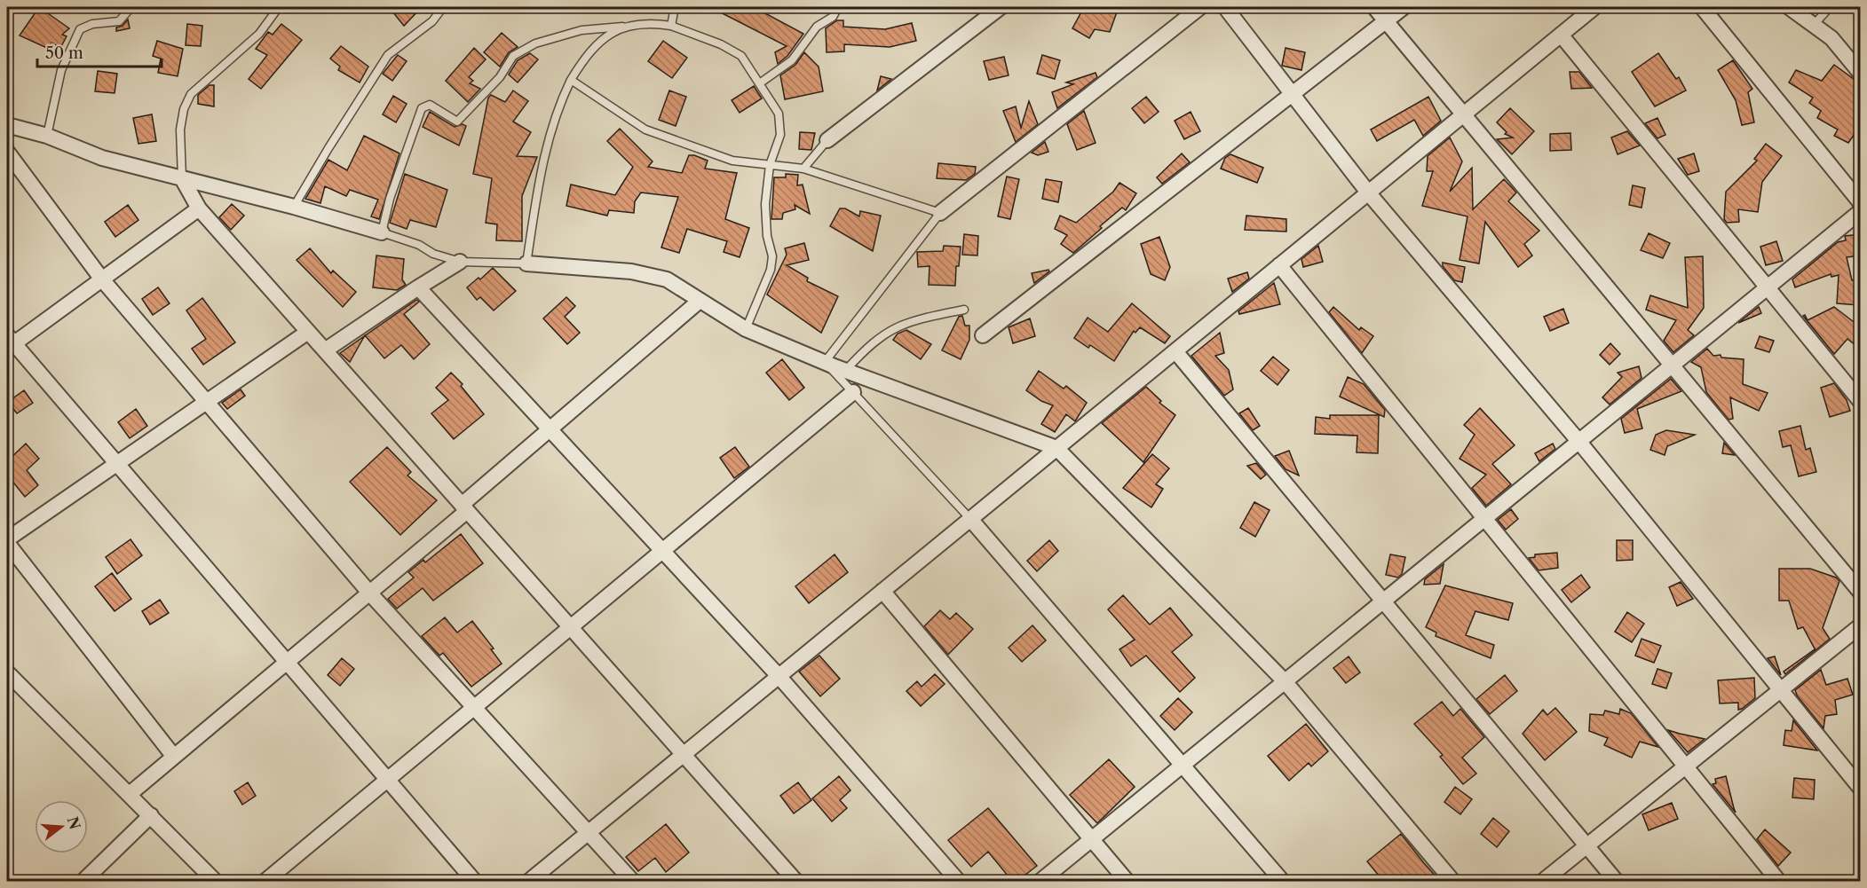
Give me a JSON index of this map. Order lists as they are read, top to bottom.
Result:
{
  "scale_bar": "50 m",
  "north": "right"
}
